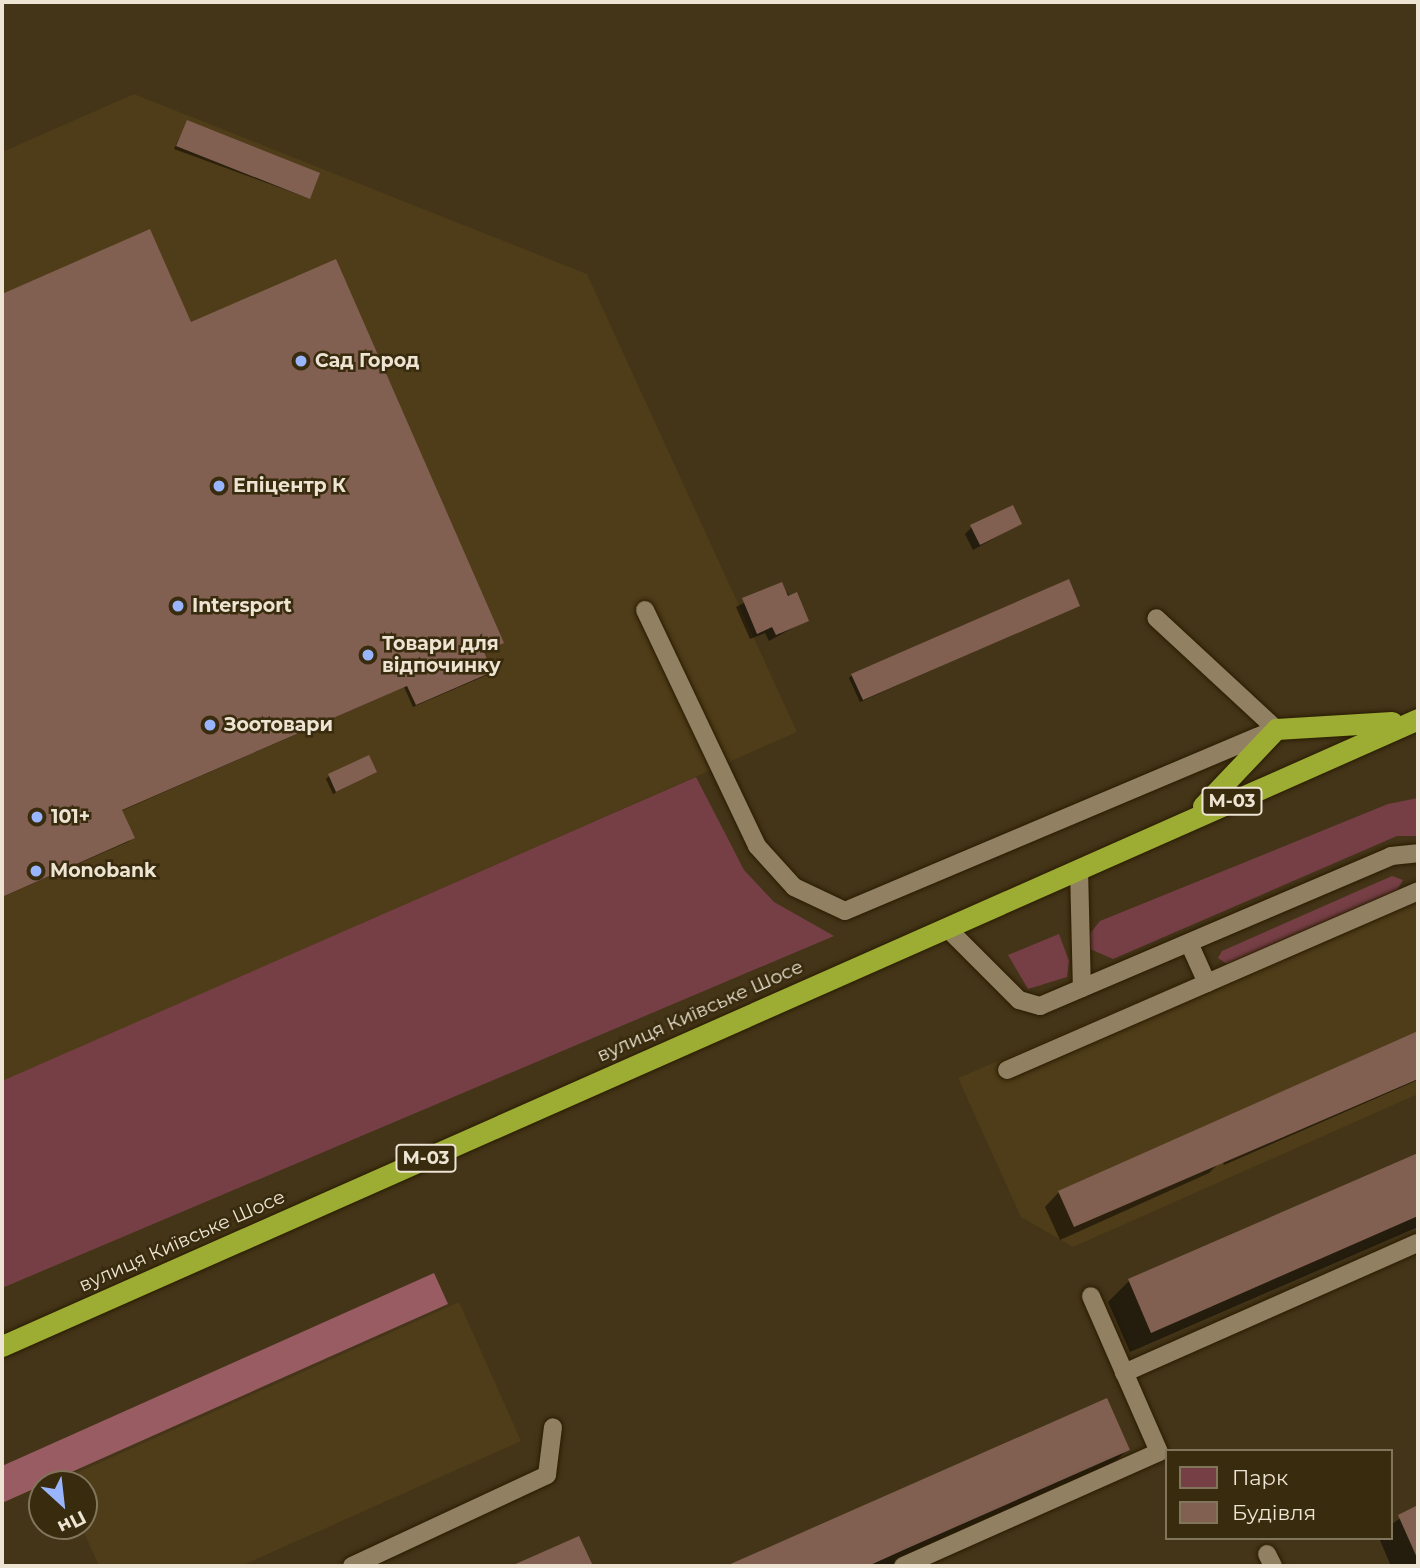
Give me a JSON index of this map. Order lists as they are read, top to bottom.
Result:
{
  "streets": {
    "highway": ["М-03", "вулиця Київське Шосе"]
  },
  "places": [
    "Сад Город",
    "Епіцентр К",
    "Intersport",
    "Товари для відпочинку",
    "Зоотовари",
    "101+",
    "Monobank"
  ],
  "legend": ["Парк", "Будівля"],
  "north": "bottom right"
}
